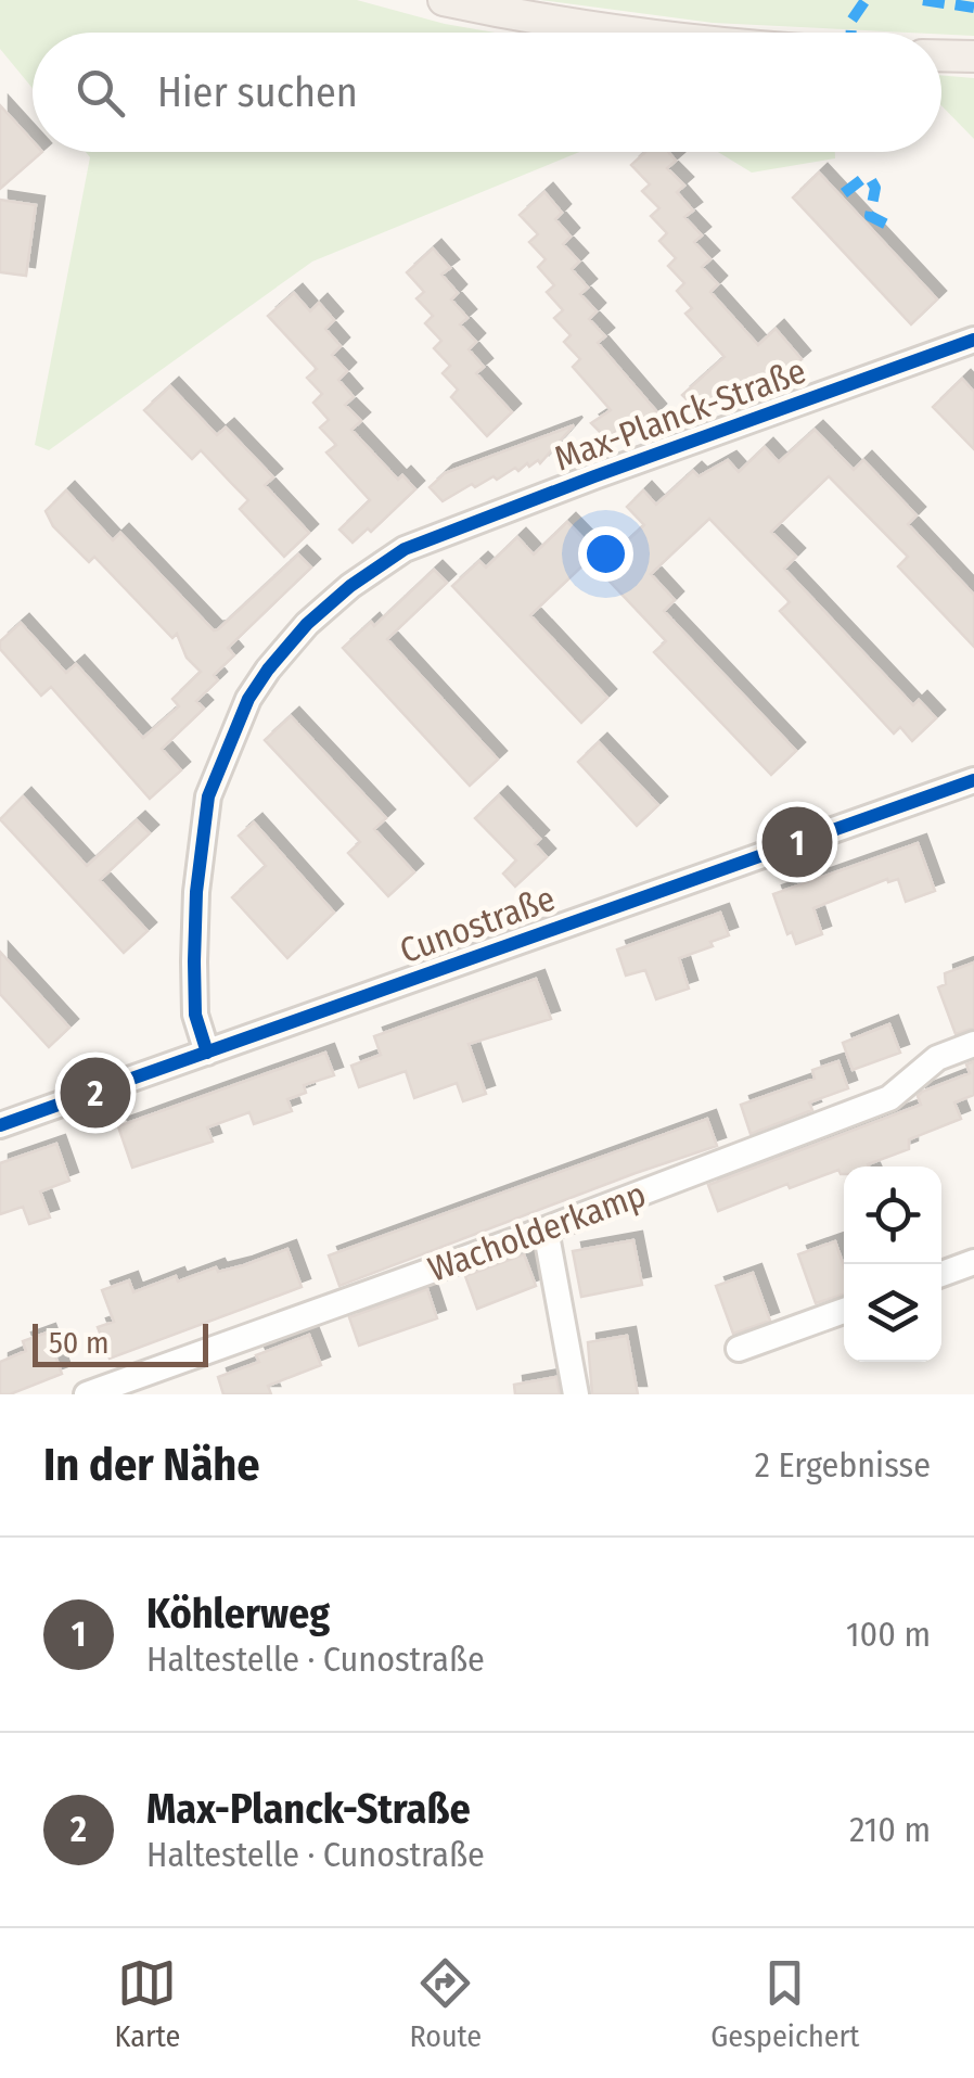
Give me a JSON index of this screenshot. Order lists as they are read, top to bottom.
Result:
{
  "streets": {
    "street": ["Max-Planck-Straße", "Cunostraße", "Wacholderkamp"]
  },
  "crossings": [
    ["Max-Planck-Straße", "Cunostraße"]
  ],
  "scale_bar": "50 m",
  "page": {
    "search": "Hier suchen",
    "pins": ["1", "2"],
    "scale": "50 m",
    "heading": ["In der Nähe", "2 Ergebnisse"],
    "list": [
      {
        "mark": "1",
        "name": "Köhlerweg",
        "note": "Haltestelle · Cunostraße",
        "value": "100 m"
      },
      {
        "mark": "2",
        "name": "Max-Planck-Straße",
        "note": "Haltestelle · Cunostraße",
        "value": "210 m"
      }
    ],
    "nav": ["Karte", "Route", "Gespeichert"]
  }
}
